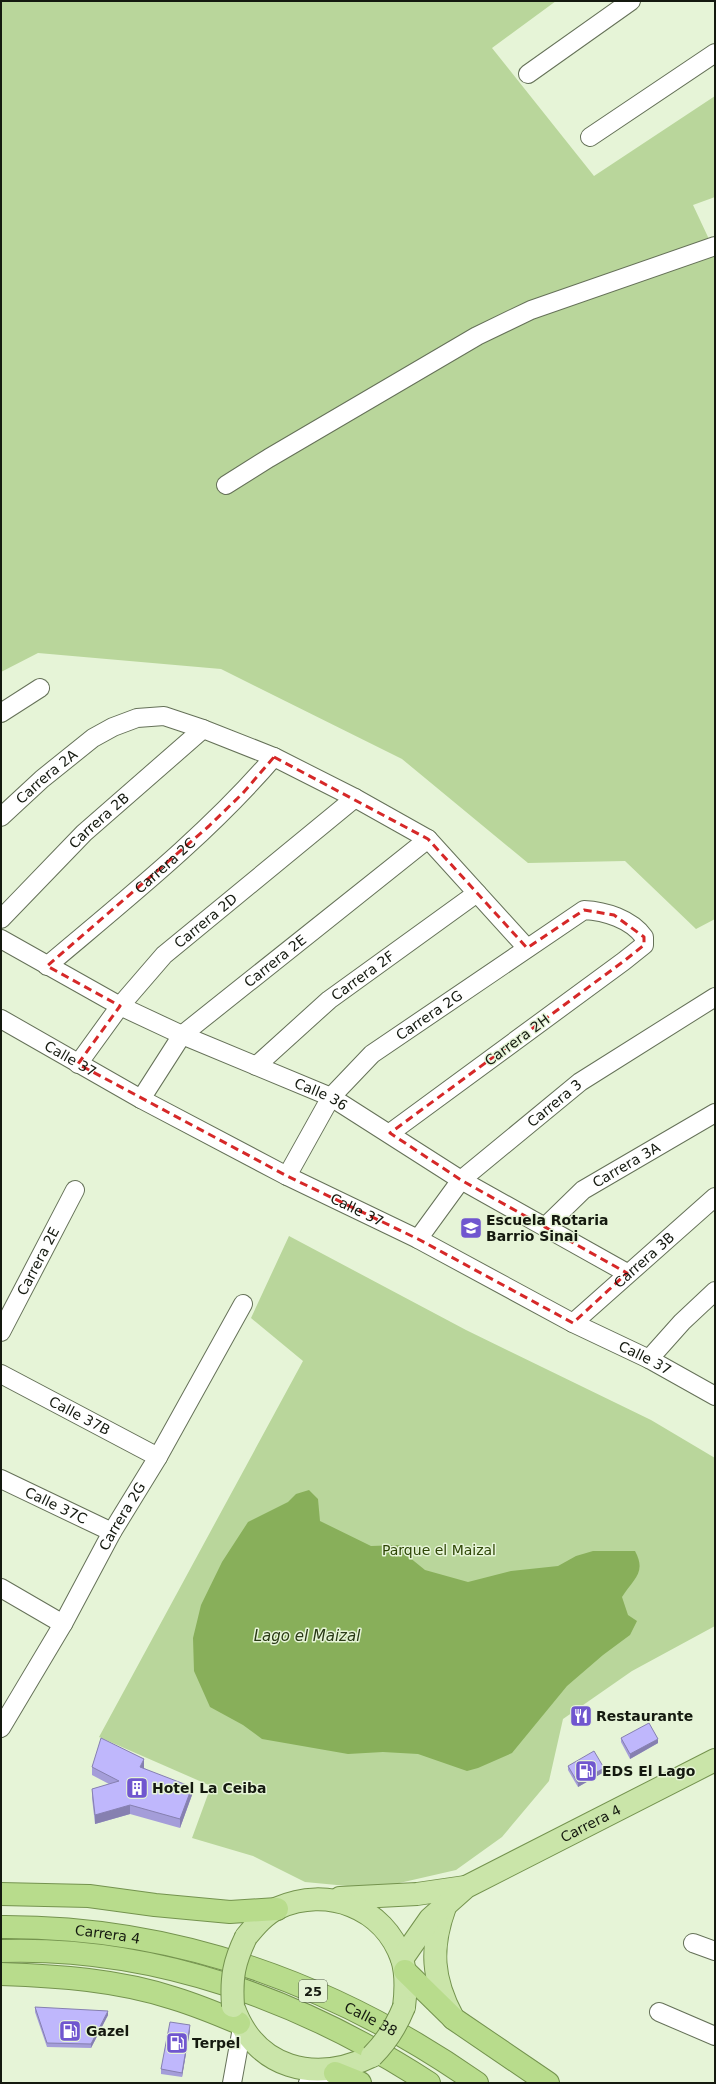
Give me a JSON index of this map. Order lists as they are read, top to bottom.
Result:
{
  "streets": {
    "highway": ["Carrera 4", "25", "Calle 38"],
    "street": [
      "Carrera 2A",
      "Carrera 2B",
      "Carrera 2C",
      "Carrera 2D",
      "Carrera 2E",
      "Carrera 2F",
      "Carrera 2G",
      "Carrera 2H",
      "Calle 37",
      "Calle 36",
      "Carrera 3",
      "Carrera 3A",
      "Carrera 3B",
      "Calle 37B",
      "Calle 37C"
    ]
  },
  "crossings": [
    ["Carrera 2A", "Carrera 2B"],
    ["Carrera 2A", "Carrera 2C"],
    ["Carrera 2A", "Carrera 2D"],
    ["Carrera 2A", "Carrera 2E"],
    ["Carrera 2A", "Carrera 2F"],
    ["Carrera 2A", "Carrera 2G"],
    ["Carrera 2C", "Calle 36"],
    ["Carrera 2D", "Calle 37"],
    ["Carrera 2D", "Calle 36"],
    ["Carrera 2E", "Calle 37"],
    ["Carrera 2E", "Calle 36"],
    ["Carrera 2F", "Calle 36"],
    ["Carrera 2G", "Carrera 2H"],
    ["Carrera 2G", "Calle 37"],
    ["Carrera 2G", "Calle 36"],
    ["Carrera 2G", "Calle 37B"],
    ["Carrera 2G", "Calle 37C"],
    ["Carrera 2H", "Calle 36"],
    ["Calle 37", "Carrera 3"],
    ["Calle 37", "Carrera 3B"],
    ["Calle 36", "Carrera 3"],
    ["Calle 36", "Carrera 3A"],
    ["Calle 36", "Carrera 3B"],
    ["Carrera 4", "Calle 38"]
  ],
  "water": ["Lago el Maizal"],
  "parks": ["Parque el Maizal"],
  "places": {
    "school or university": ["Escuela Rotaria Barrio Sinai"],
    "restaurant": ["Restaurante"],
    "fuel station": ["EDS El Lago", "Gazel", "Terpel"],
    "building": ["Hotel La Ceiba"]
  }
}
